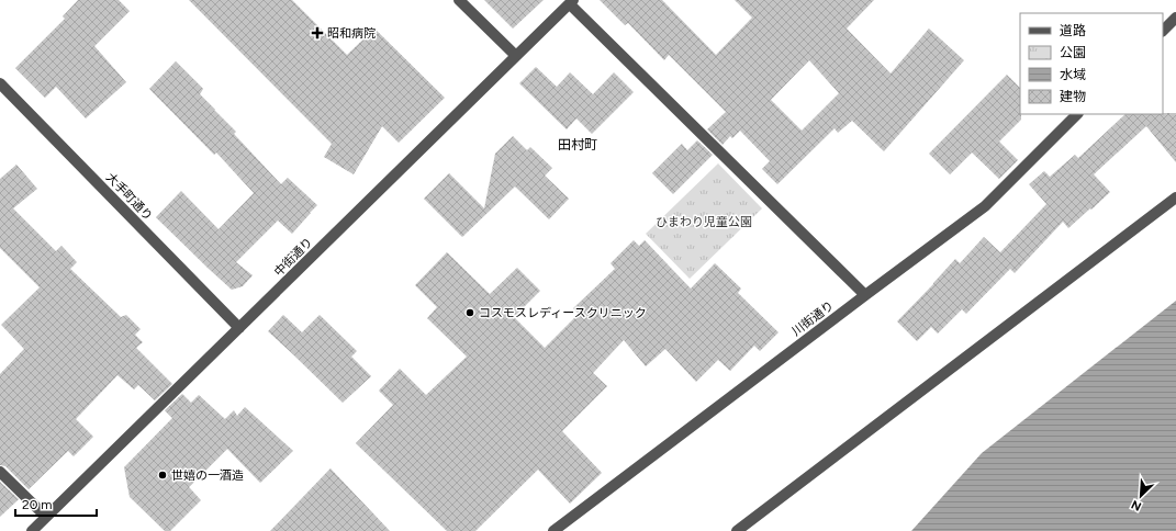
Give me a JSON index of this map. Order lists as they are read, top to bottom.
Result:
{
  "streets": {
    "street": ["大手町通り", "中街通り", "川街通り"]
  },
  "crossings": [
    ["大手町通り", "中街通り"]
  ],
  "districts": ["田村町"],
  "parks": ["ひまわり児童公園"],
  "places": {
    "health": ["昭和病院"],
    "other": ["コスモスレディースクリニック", "世嬉の一酒造"]
  },
  "legend": [
    "道路",
    "公園",
    "水域",
    "建物"
  ],
  "scale_bar": "20 m",
  "north": "bottom left"
}
